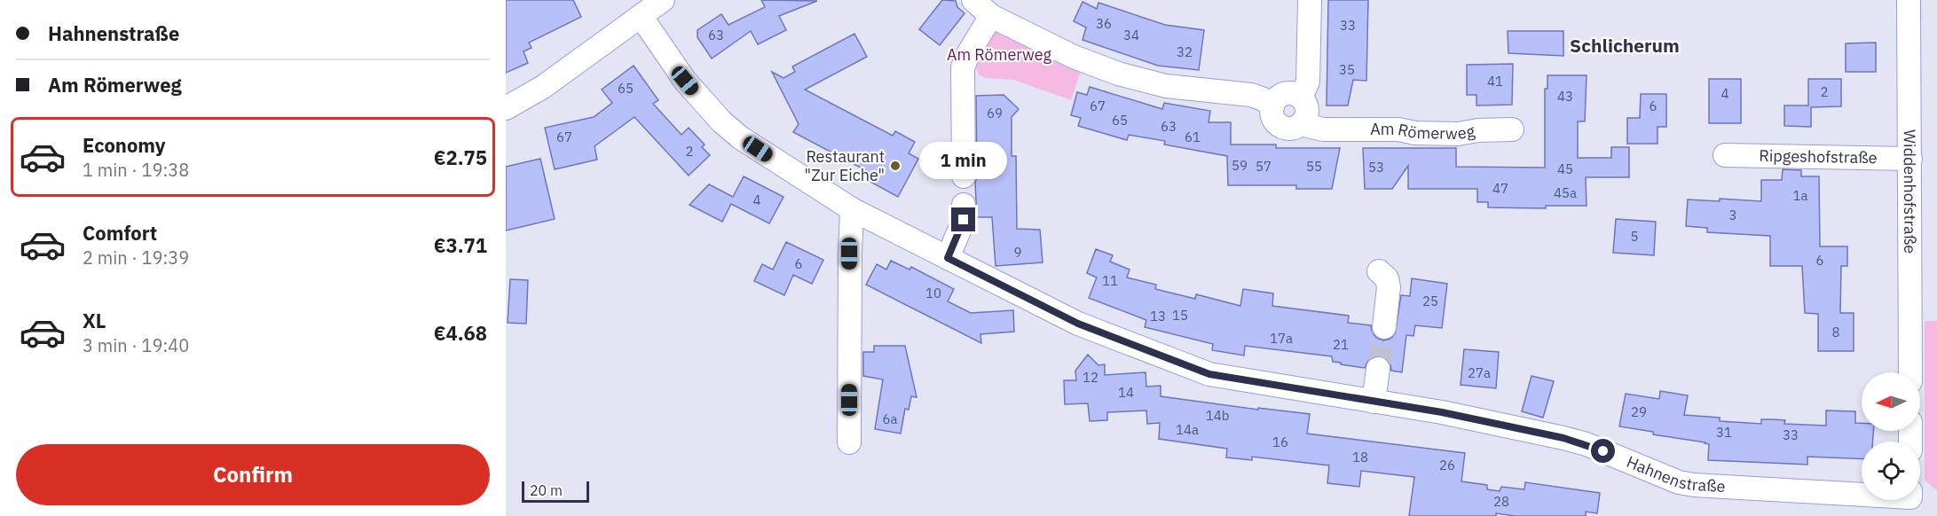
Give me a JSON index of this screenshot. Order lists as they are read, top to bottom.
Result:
{
  "streets": {
    "street": [
      "Am Römerweg",
      "Ripgeshofstraße",
      "Widdenhofstraße",
      "Hahnenstraße"
    ]
  },
  "crossings": [
    ["Ripgeshofstraße", "Widdenhofstraße"]
  ],
  "districts": ["Schlicherum"],
  "parks": ["Am Römerweg"],
  "places": ["Restaurant \"Zur Eiche\""],
  "house_numbers": [
    "36",
    "33",
    "63",
    "34",
    "32",
    "35",
    "41",
    "65",
    "2",
    "4",
    "43",
    "67",
    "6",
    "69",
    "65",
    "63",
    "67",
    "61",
    "2",
    "59",
    "57",
    "55",
    "53",
    "45",
    "47",
    "45a",
    "1a",
    "4",
    "3",
    "5",
    "9",
    "6",
    "6",
    "11",
    "10",
    "25",
    "15",
    "13",
    "8",
    "17a",
    "21",
    "27a",
    "12",
    "14",
    "29",
    "14b",
    "6a",
    "14a",
    "31",
    "33",
    "16",
    "18",
    "26",
    "28"
  ],
  "scale_bar": "20 m",
  "north": "left",
  "page": {
    "banner": ["Hahnenstraße", "Am Römerweg"],
    "list": [
      {
        "name": "Economy",
        "note": "1 min · 19:38",
        "value": "€2.75"
      },
      {
        "name": "Comfort",
        "note": "2 min · 19:39",
        "value": "€3.71"
      },
      {
        "name": "XL",
        "note": "3 min · 19:40",
        "value": "€4.68"
      }
    ],
    "bubble": "1 min",
    "buttons": "Confirm",
    "scale": "20 m"
  }
}
